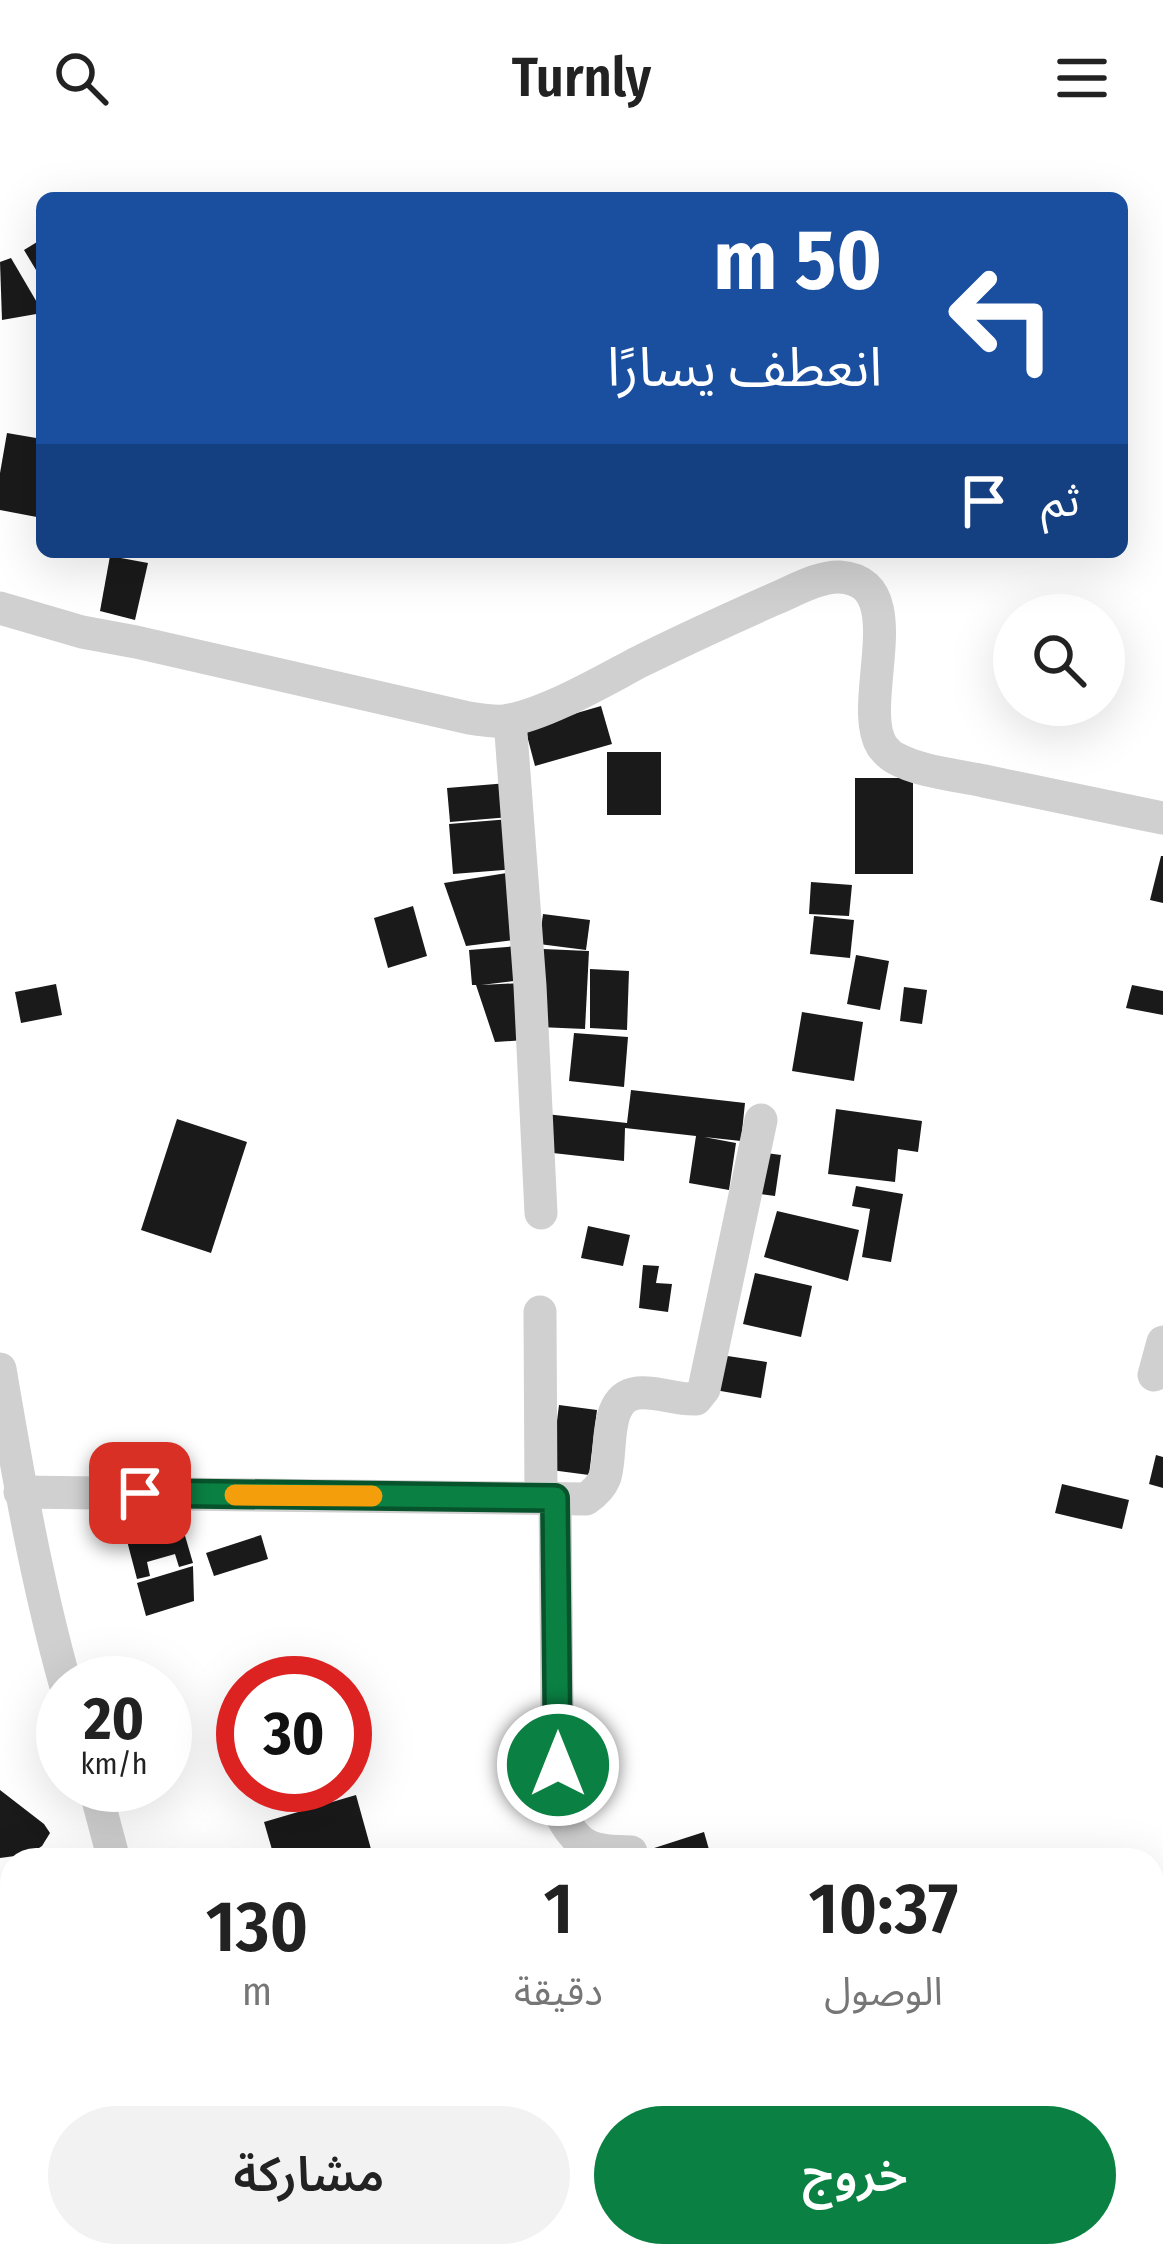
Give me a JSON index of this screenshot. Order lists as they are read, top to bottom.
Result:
{
  "page": {
    "header": "Turnly",
    "turn": ["50 m", "انعطف يسارًا"],
    "then": "ثم",
    "speed": "20 km/h",
    "limit": "30",
    "eta": [
      "10:37",
      "الوصول",
      "1",
      "دقيقة",
      "130",
      "m"
    ],
    "buttons": ["خروج", "مشاركة"]
  }
}
